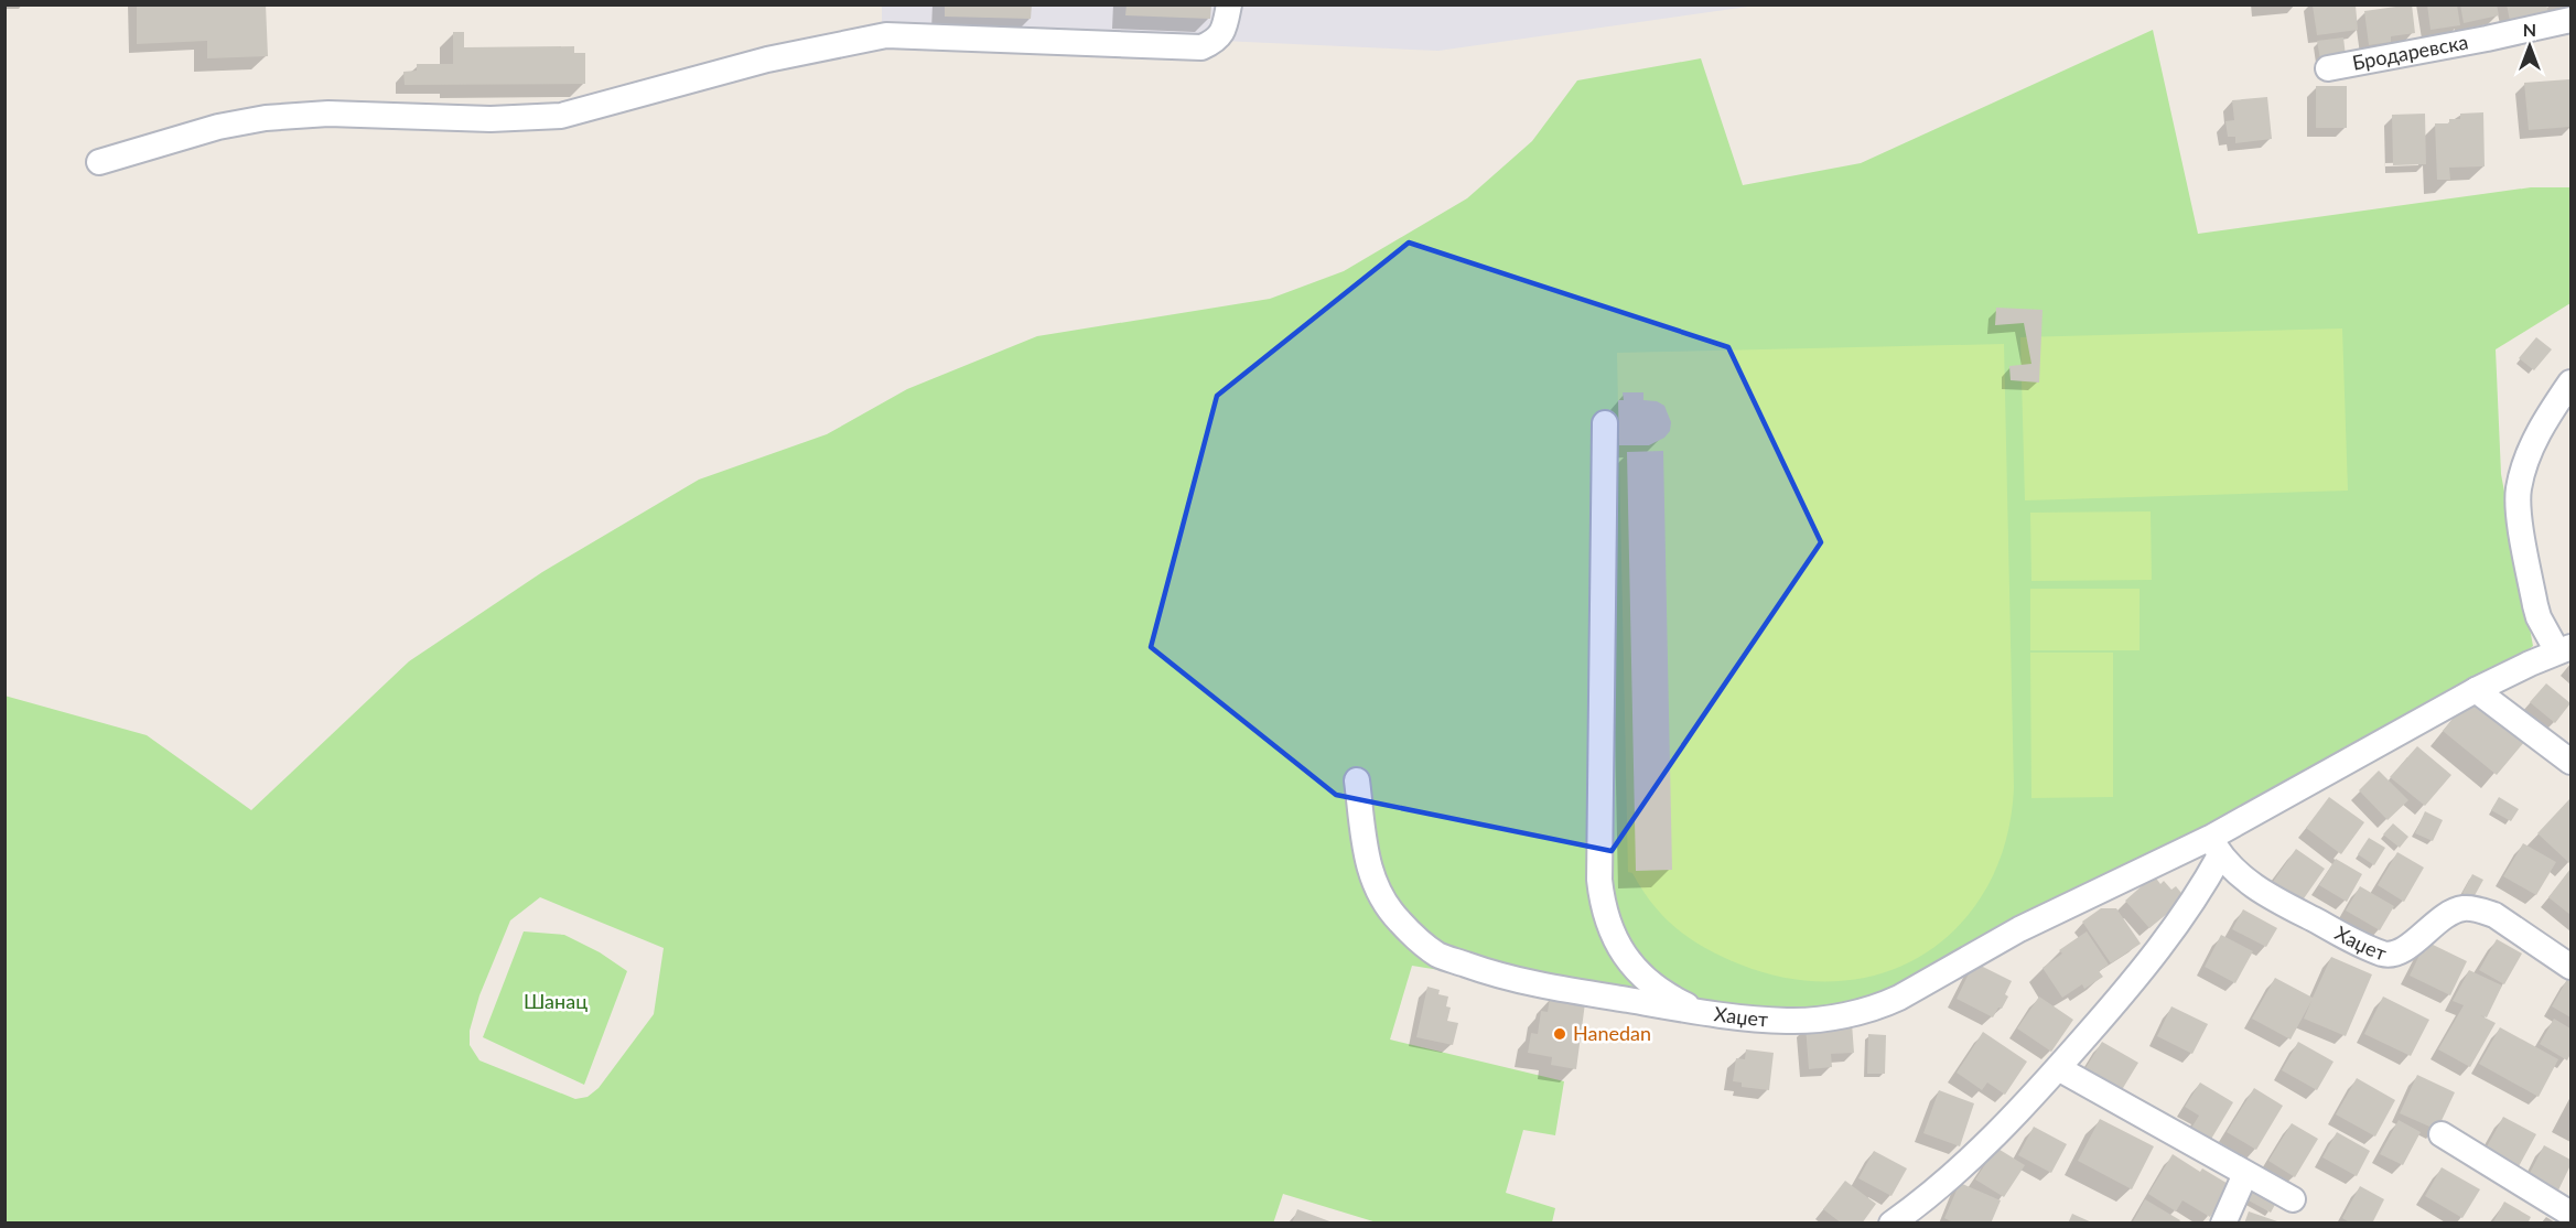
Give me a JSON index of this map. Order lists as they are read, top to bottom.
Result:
{
  "streets": {
    "street": ["Бродаревска", "Хаџет"]
  },
  "parks": ["Шанац"],
  "places": ["Hanedan"],
  "north": "top"
}
